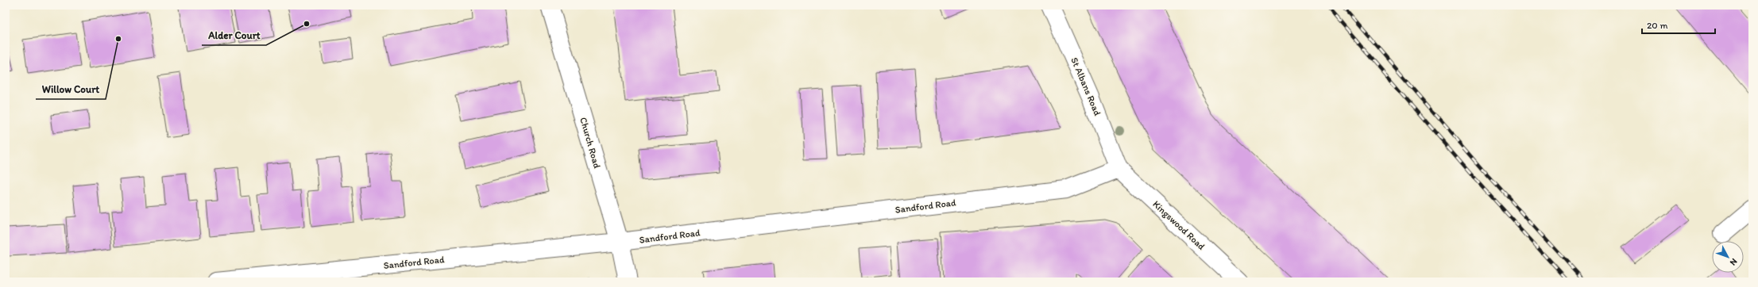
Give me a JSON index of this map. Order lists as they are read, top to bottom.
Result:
{
  "streets": {
    "street": [
      "St Albans Road",
      "Church Road",
      "Sandford Road",
      "Kingswood Road"
    ]
  },
  "crossings": [
    ["St Albans Road", "Sandford Road"],
    ["St Albans Road", "Kingswood Road"],
    ["Church Road", "Sandford Road"],
    ["Sandford Road", "Kingswood Road"]
  ],
  "places": ["Alder Court", "Willow Court"],
  "scale_bar": "20 m",
  "north": "bottom right"
}
